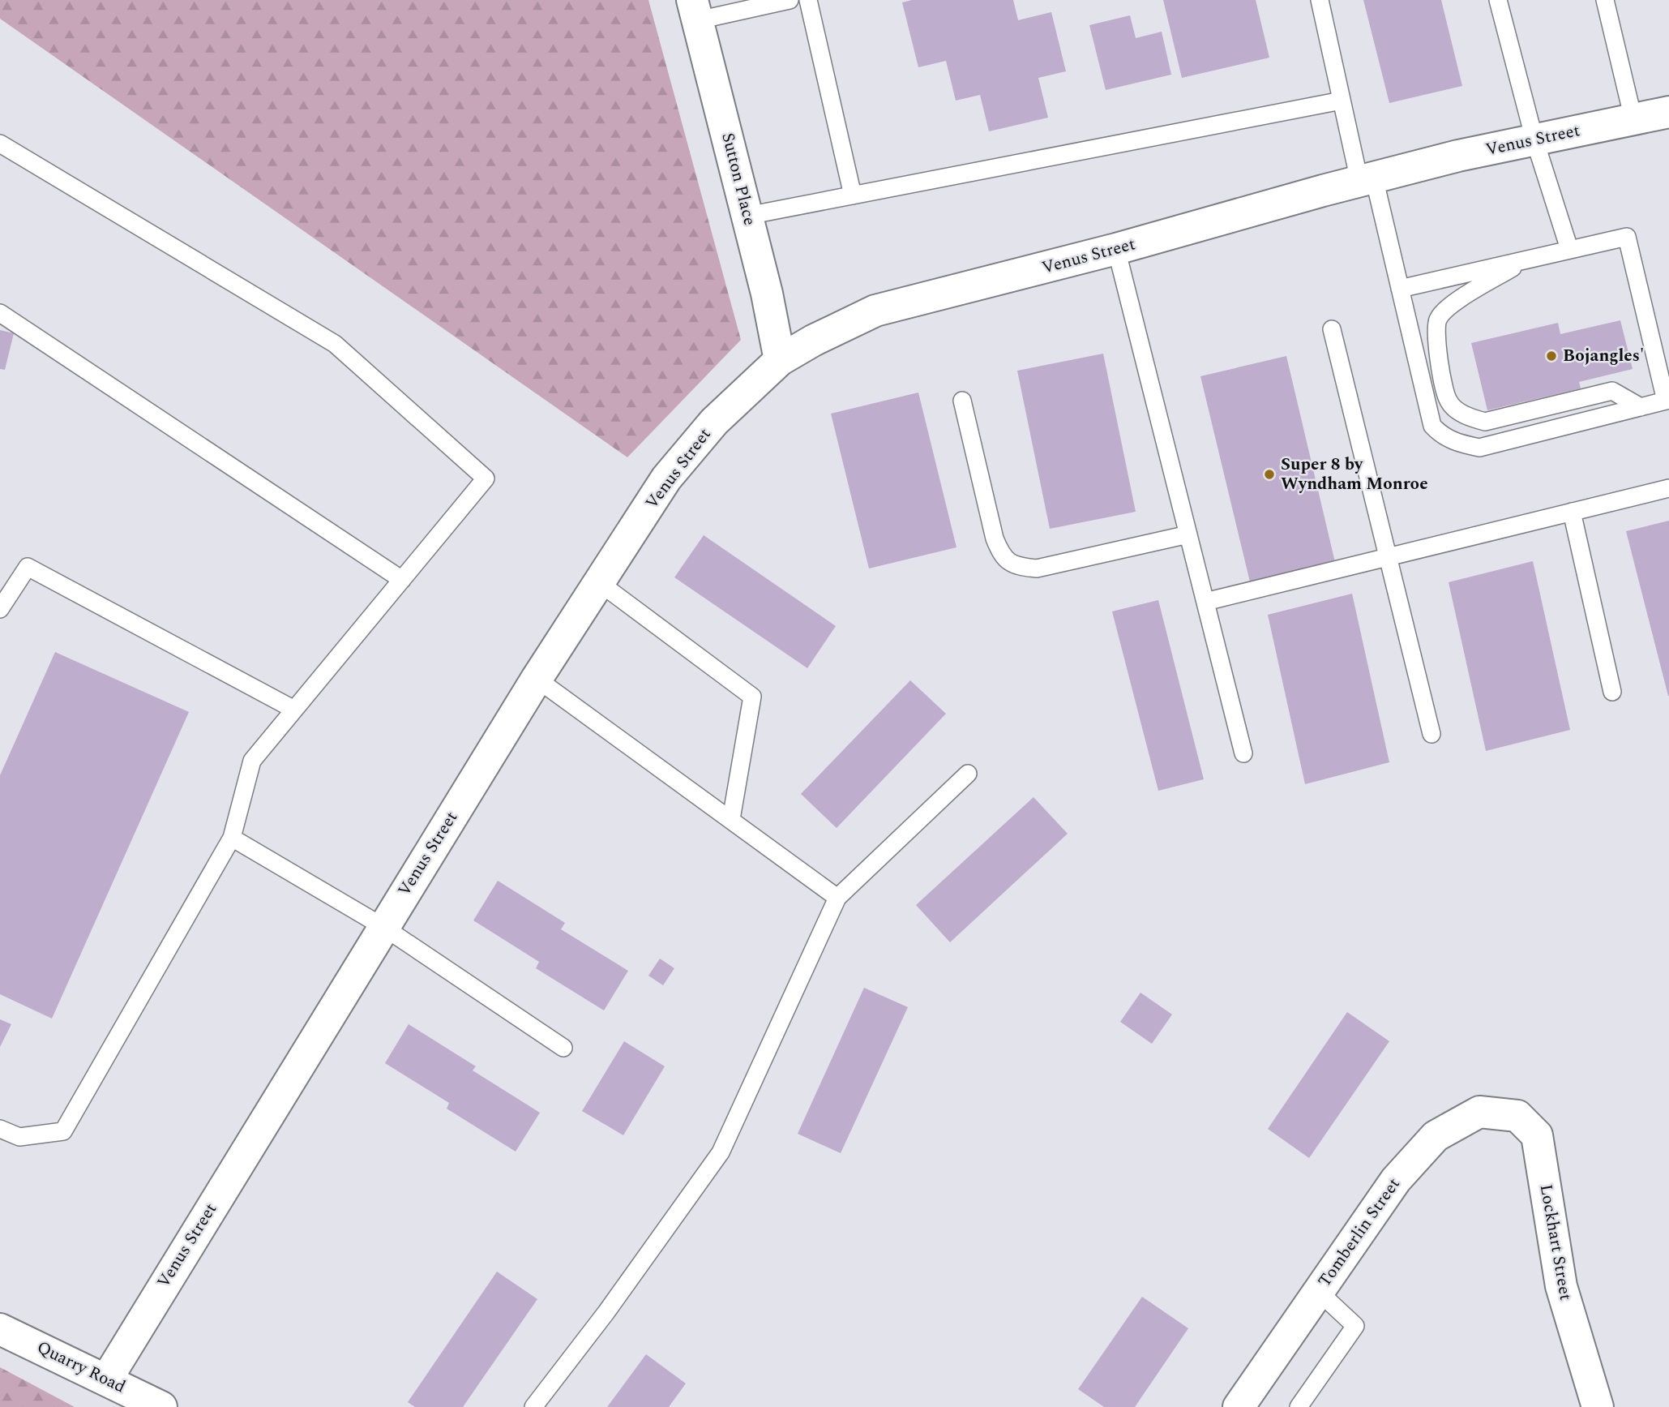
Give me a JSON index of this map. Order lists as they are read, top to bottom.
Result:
{
  "streets": {
    "street": [
      "Venus Street",
      "Sutton Place",
      "Tomberlin Street",
      "Lockhart Street",
      "Quarry Road"
    ]
  },
  "crossings": [
    ["Venus Street", "Sutton Place"],
    ["Venus Street", "Quarry Road"],
    ["Tomberlin Street", "Lockhart Street"]
  ],
  "places": ["Bojangles'", "Super 8 by Wyndham Monroe"]
}
